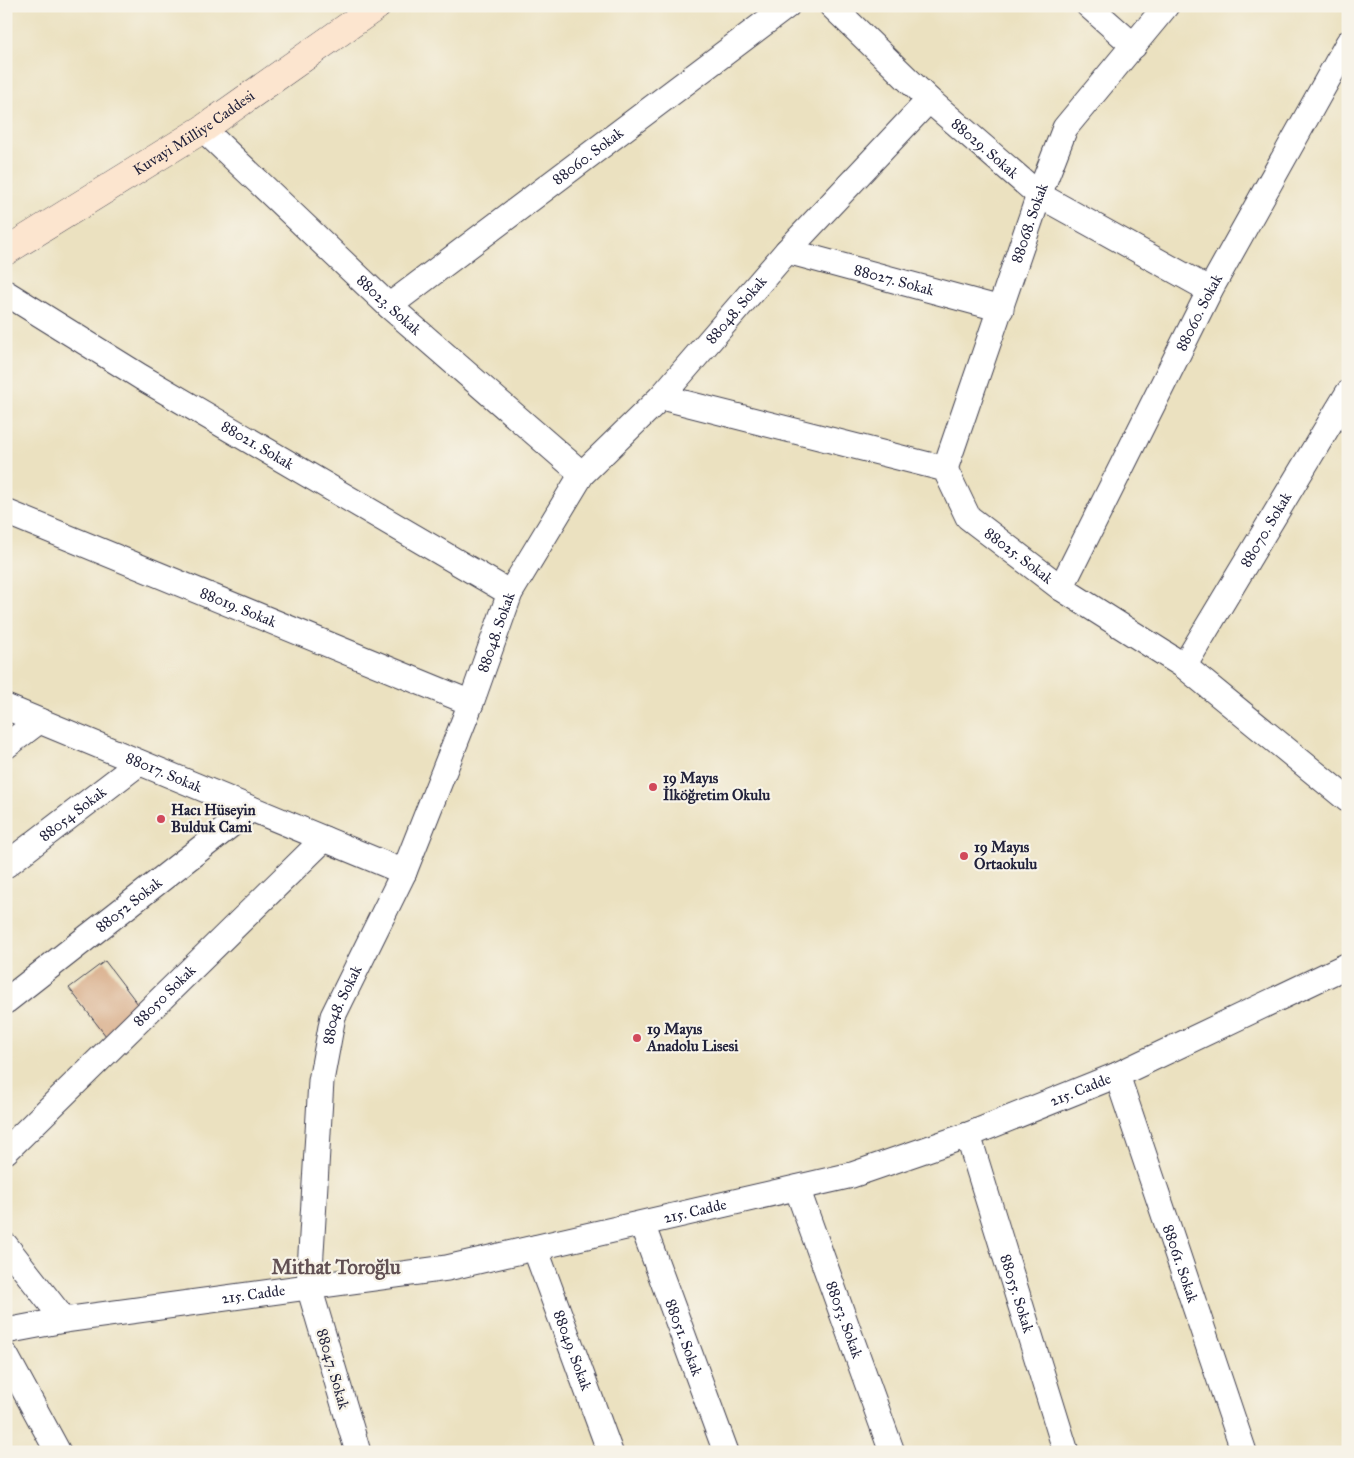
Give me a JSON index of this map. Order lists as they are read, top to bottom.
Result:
{
  "streets": {
    "street": [
      "Kuvayi Milliye Caddesi",
      "88029. Sokak",
      "88060. Sokak",
      "88068. Sokak",
      "88027. Sokak",
      "88023. Sokak",
      "88048. Sokak",
      "88021. Sokak",
      "88070. Sokak",
      "88025. Sokak",
      "88019. Sokak",
      "88017. Sokak",
      "88054 Sokak",
      "88052 Sokak",
      "88050 Sokak",
      "215. Cadde",
      "88061. Sokak",
      "88055. Sokak",
      "88053. Sokak",
      "88051. Sokak",
      "88049. Sokak",
      "88047. Sokak"
    ]
  },
  "crossings": [
    ["Kuvayi Milliye Caddesi", "88023. Sokak"],
    ["88029. Sokak", "88060. Sokak"],
    ["88029. Sokak", "88068. Sokak"],
    ["88029. Sokak", "88048. Sokak"],
    ["88060. Sokak", "88023. Sokak"],
    ["88060. Sokak", "88025. Sokak"],
    ["88068. Sokak", "88027. Sokak"],
    ["88068. Sokak", "88025. Sokak"],
    ["88027. Sokak", "88048. Sokak"],
    ["88023. Sokak", "88048. Sokak"],
    ["88048. Sokak", "88021. Sokak"],
    ["88048. Sokak", "88019. Sokak"],
    ["88048. Sokak", "88017. Sokak"],
    ["88048. Sokak", "215. Cadde"],
    ["88048. Sokak", "88047. Sokak"],
    ["88070. Sokak", "88025. Sokak"],
    ["88017. Sokak", "88054 Sokak"],
    ["88017. Sokak", "88052 Sokak"],
    ["88017. Sokak", "88050 Sokak"],
    ["215. Cadde", "88061. Sokak"],
    ["215. Cadde", "88055. Sokak"],
    ["215. Cadde", "88053. Sokak"],
    ["215. Cadde", "88051. Sokak"],
    ["215. Cadde", "88049. Sokak"],
    ["215. Cadde", "88047. Sokak"]
  ],
  "districts": ["Mithat Toroğlu"],
  "places": [
    "19 Mayıs İlköğretim Okulu",
    "Hacı Hüseyin Bulduk Cami",
    "19 Mayıs Ortaokulu",
    "19 Mayıs Anadolu Lisesi"
  ]
}
